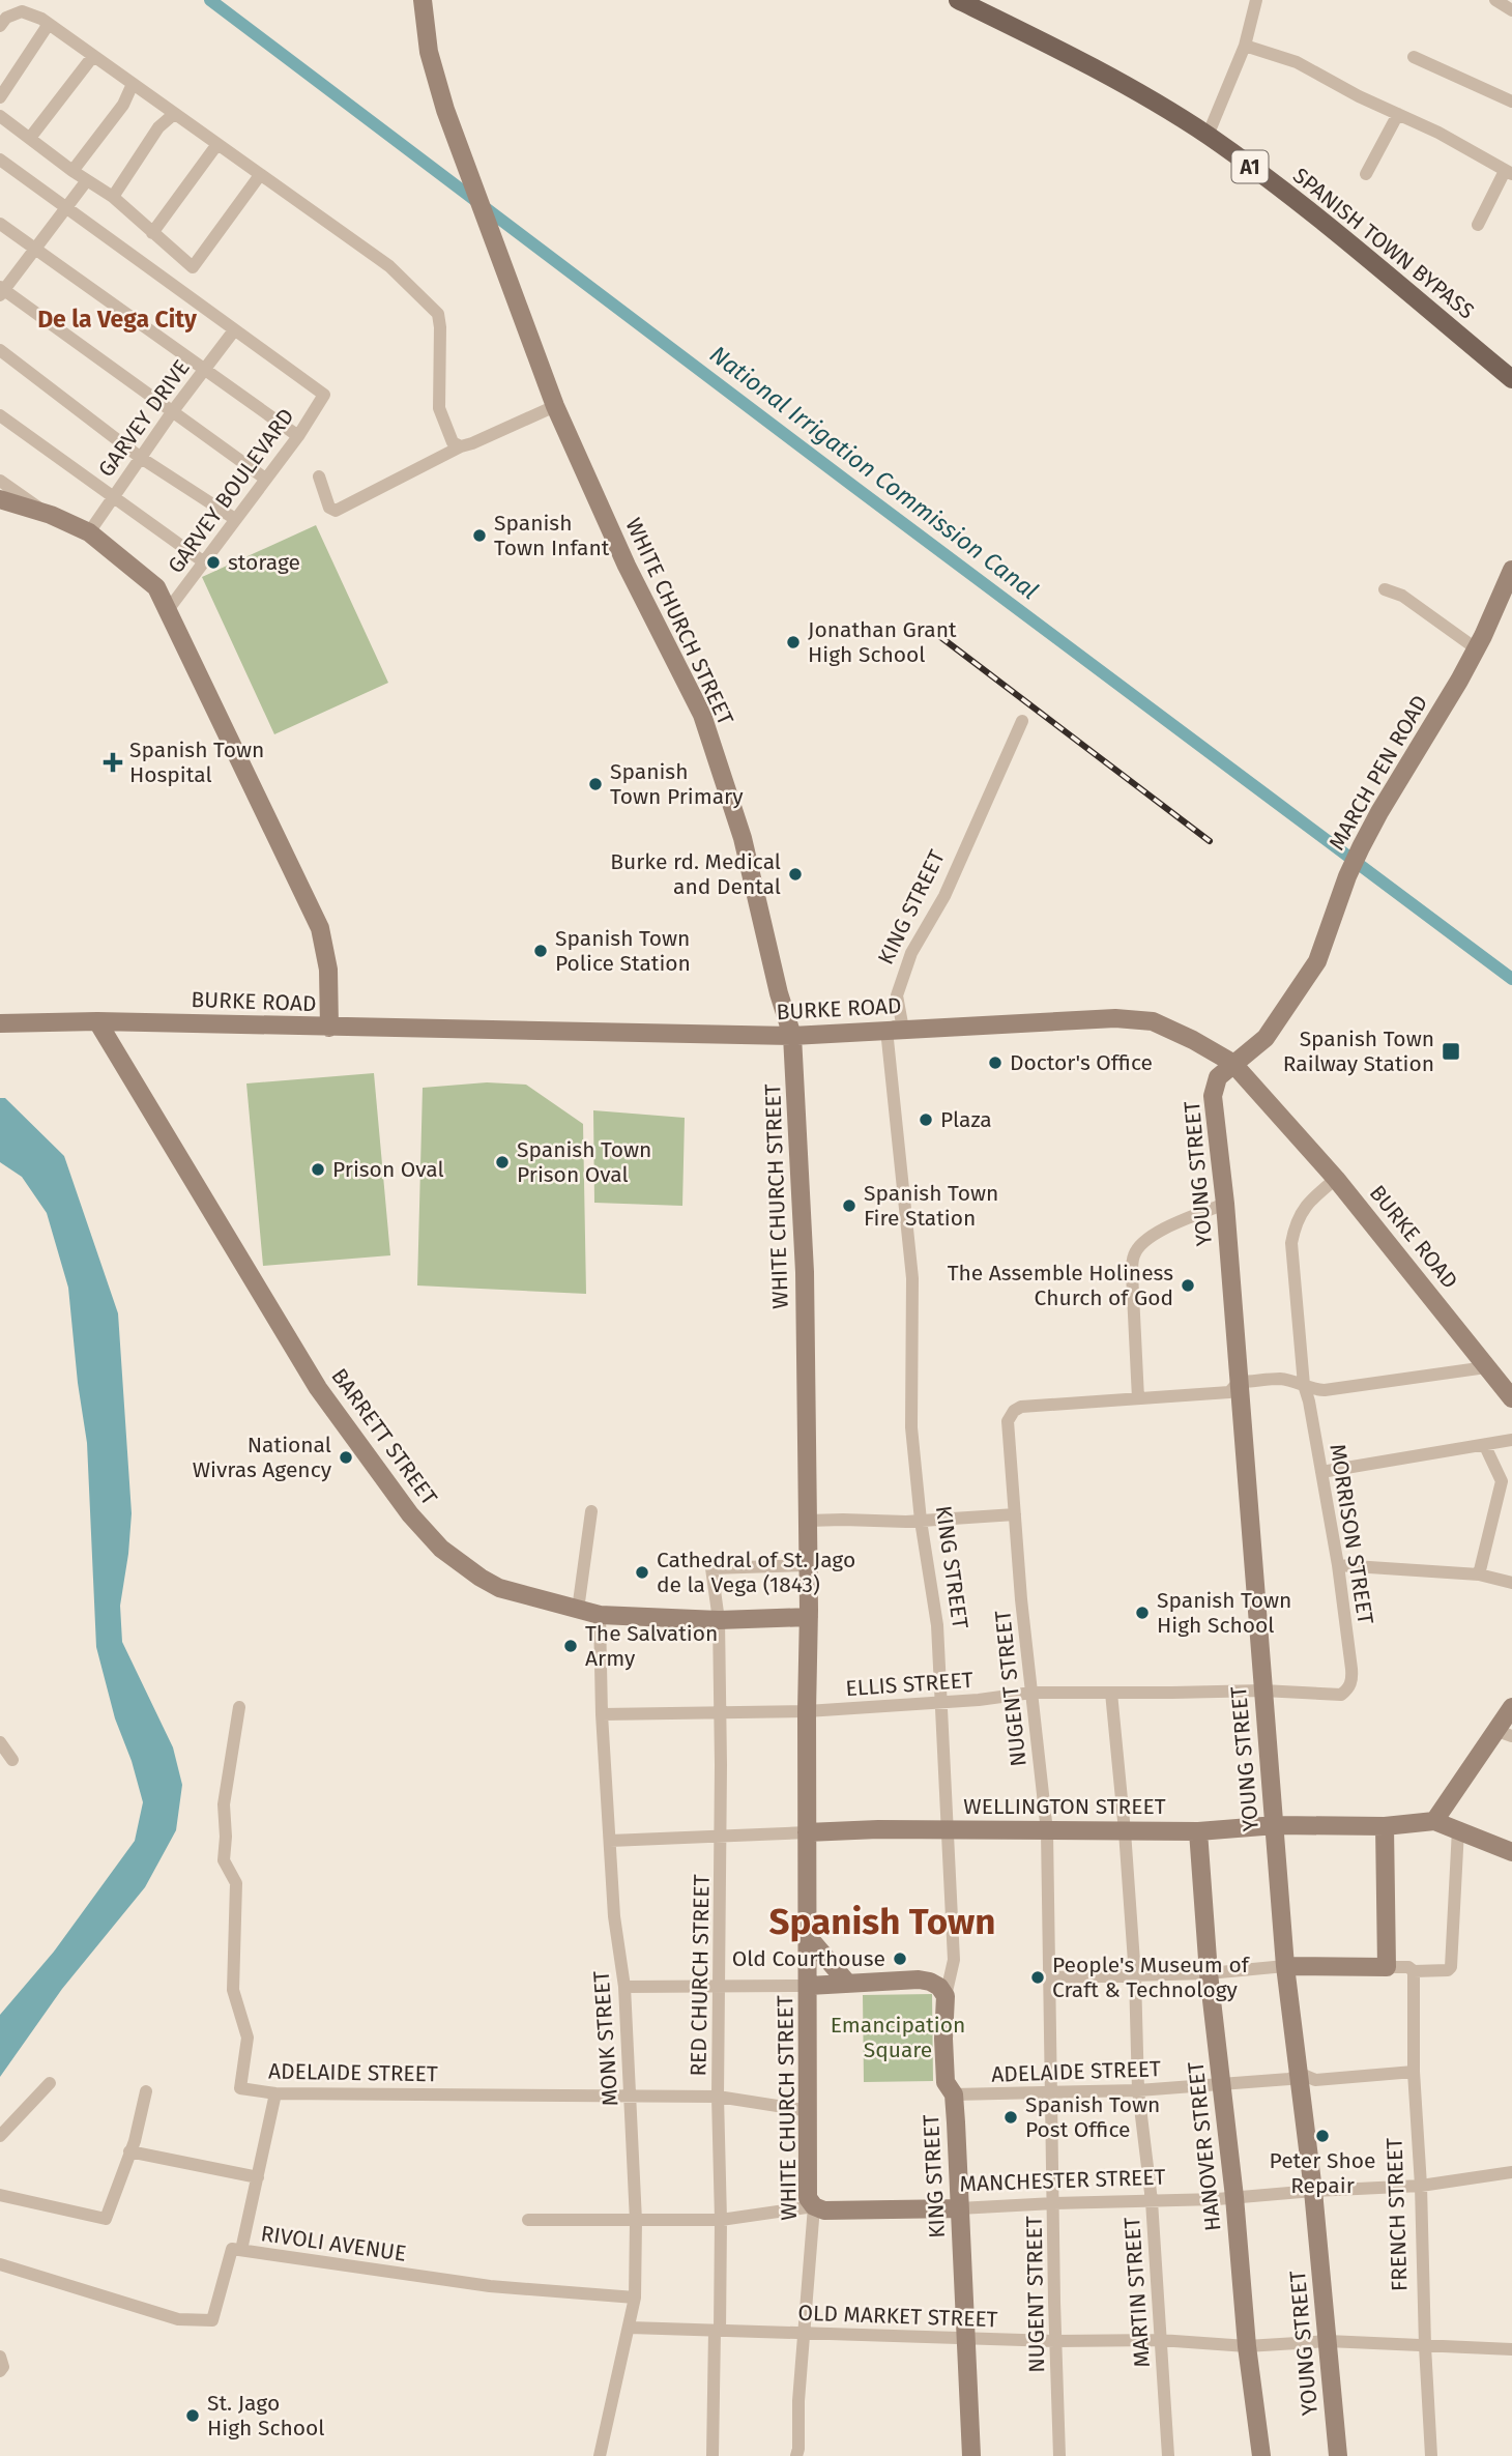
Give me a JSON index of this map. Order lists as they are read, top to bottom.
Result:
{
  "streets": {
    "main road": ["A1", "SPANISH TOWN BYPASS"],
    "street": [
      "GARVEY DRIVE",
      "GARVEY BOULEVARD",
      "WHITE CHURCH STREET",
      "MARCH PEN ROAD",
      "KING STREET",
      "BURKE ROAD",
      "YOUNG STREET",
      "BARRETT STREET",
      "MORRISON STREET",
      "ELLIS STREET",
      "NUGENT STREET",
      "WELLINGTON STREET",
      "RED CHURCH STREET",
      "MONK STREET",
      "ADELAIDE STREET",
      "HANOVER STREET",
      "MANCHESTER STREET",
      "FRENCH STREET",
      "RIVOLI AVENUE",
      "MARTIN STREET",
      "OLD MARKET STREET"
    ]
  },
  "crossings": [
    ["GARVEY DRIVE", "GARVEY BOULEVARD"],
    ["WHITE CHURCH STREET", "BURKE ROAD"],
    ["WHITE CHURCH STREET", "BARRETT STREET"],
    ["WHITE CHURCH STREET", "ELLIS STREET"],
    ["WHITE CHURCH STREET", "WELLINGTON STREET"],
    ["WHITE CHURCH STREET", "RED CHURCH STREET"],
    ["WHITE CHURCH STREET", "ADELAIDE STREET"],
    ["WHITE CHURCH STREET", "MANCHESTER STREET"],
    ["WHITE CHURCH STREET", "OLD MARKET STREET"],
    ["MARCH PEN ROAD", "BURKE ROAD"],
    ["MARCH PEN ROAD", "YOUNG STREET"],
    ["KING STREET", "BURKE ROAD"],
    ["KING STREET", "ELLIS STREET"],
    ["KING STREET", "WELLINGTON STREET"],
    ["KING STREET", "ADELAIDE STREET"],
    ["KING STREET", "MANCHESTER STREET"],
    ["KING STREET", "OLD MARKET STREET"],
    ["BURKE ROAD", "YOUNG STREET"],
    ["BURKE ROAD", "BARRETT STREET"],
    ["BURKE ROAD", "MORRISON STREET"],
    ["YOUNG STREET", "ELLIS STREET"],
    ["YOUNG STREET", "NUGENT STREET"],
    ["YOUNG STREET", "WELLINGTON STREET"],
    ["YOUNG STREET", "ADELAIDE STREET"],
    ["YOUNG STREET", "MANCHESTER STREET"],
    ["YOUNG STREET", "OLD MARKET STREET"],
    ["BARRETT STREET", "RED CHURCH STREET"],
    ["BARRETT STREET", "MONK STREET"],
    ["MORRISON STREET", "ELLIS STREET"],
    ["ELLIS STREET", "NUGENT STREET"],
    ["ELLIS STREET", "RED CHURCH STREET"],
    ["ELLIS STREET", "MONK STREET"],
    ["ELLIS STREET", "MARTIN STREET"],
    ["NUGENT STREET", "WELLINGTON STREET"],
    ["NUGENT STREET", "ADELAIDE STREET"],
    ["NUGENT STREET", "MANCHESTER STREET"],
    ["NUGENT STREET", "OLD MARKET STREET"],
    ["WELLINGTON STREET", "RED CHURCH STREET"],
    ["WELLINGTON STREET", "MONK STREET"],
    ["WELLINGTON STREET", "HANOVER STREET"],
    ["WELLINGTON STREET", "MARTIN STREET"],
    ["RED CHURCH STREET", "ADELAIDE STREET"],
    ["RED CHURCH STREET", "MANCHESTER STREET"],
    ["RED CHURCH STREET", "OLD MARKET STREET"],
    ["MONK STREET", "ADELAIDE STREET"],
    ["MONK STREET", "MANCHESTER STREET"],
    ["MONK STREET", "RIVOLI AVENUE"],
    ["MONK STREET", "OLD MARKET STREET"],
    ["ADELAIDE STREET", "HANOVER STREET"],
    ["ADELAIDE STREET", "FRENCH STREET"],
    ["ADELAIDE STREET", "MARTIN STREET"],
    ["HANOVER STREET", "MANCHESTER STREET"],
    ["HANOVER STREET", "OLD MARKET STREET"],
    ["MANCHESTER STREET", "FRENCH STREET"],
    ["MANCHESTER STREET", "MARTIN STREET"],
    ["FRENCH STREET", "OLD MARKET STREET"],
    ["MARTIN STREET", "OLD MARKET STREET"]
  ],
  "districts": ["De la Vega City", "Spanish Town"],
  "water": ["National Irrigation Commission Canal"],
  "parks": ["Emancipation Square"],
  "places": {
    "other": [
      "Spanish Town Infant",
      "storage",
      "Jonathan Grant High School",
      "Spanish Town Primary",
      "Burke rd. Medical and Dental",
      "Spanish Town Police Station",
      "Doctor's Office",
      "Plaza",
      "Spanish Town Prison Oval",
      "Prison Oval",
      "Spanish Town Fire Station",
      "The Assemble Holiness Church of God",
      "National Wivras Agency",
      "Cathedral of St. Jago de la Vega (1843)",
      "Spanish Town High School",
      "The Salvation Army",
      "Old Courthouse",
      "People's Museum of Craft & Technology",
      "Spanish Town Post Office",
      "Peter Shoe Repair",
      "St. Jago High School"
    ],
    "health": ["Spanish Town Hospital"],
    "transit": ["Spanish Town Railway Station"]
  }
}
